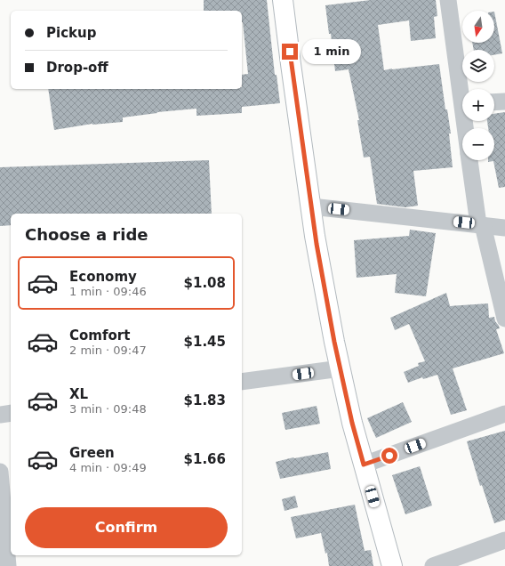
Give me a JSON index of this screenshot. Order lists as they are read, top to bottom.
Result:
{
  "north": "bottom",
  "page": {
    "map_buttons": ["+", "−"],
    "banner": ["Pickup", "Drop-off"],
    "bubble": "1 min",
    "heading": "Choose a ride",
    "list": [
      {
        "name": "Economy",
        "note": "1 min · 09:46",
        "value": "$1.08"
      },
      {
        "name": "Comfort",
        "note": "2 min · 09:47",
        "value": "$1.45"
      },
      {
        "name": "XL",
        "note": "3 min · 09:48",
        "value": "$1.83"
      },
      {
        "name": "Green",
        "note": "4 min · 09:49",
        "value": "$1.66"
      }
    ],
    "buttons": "Confirm"
  }
}
